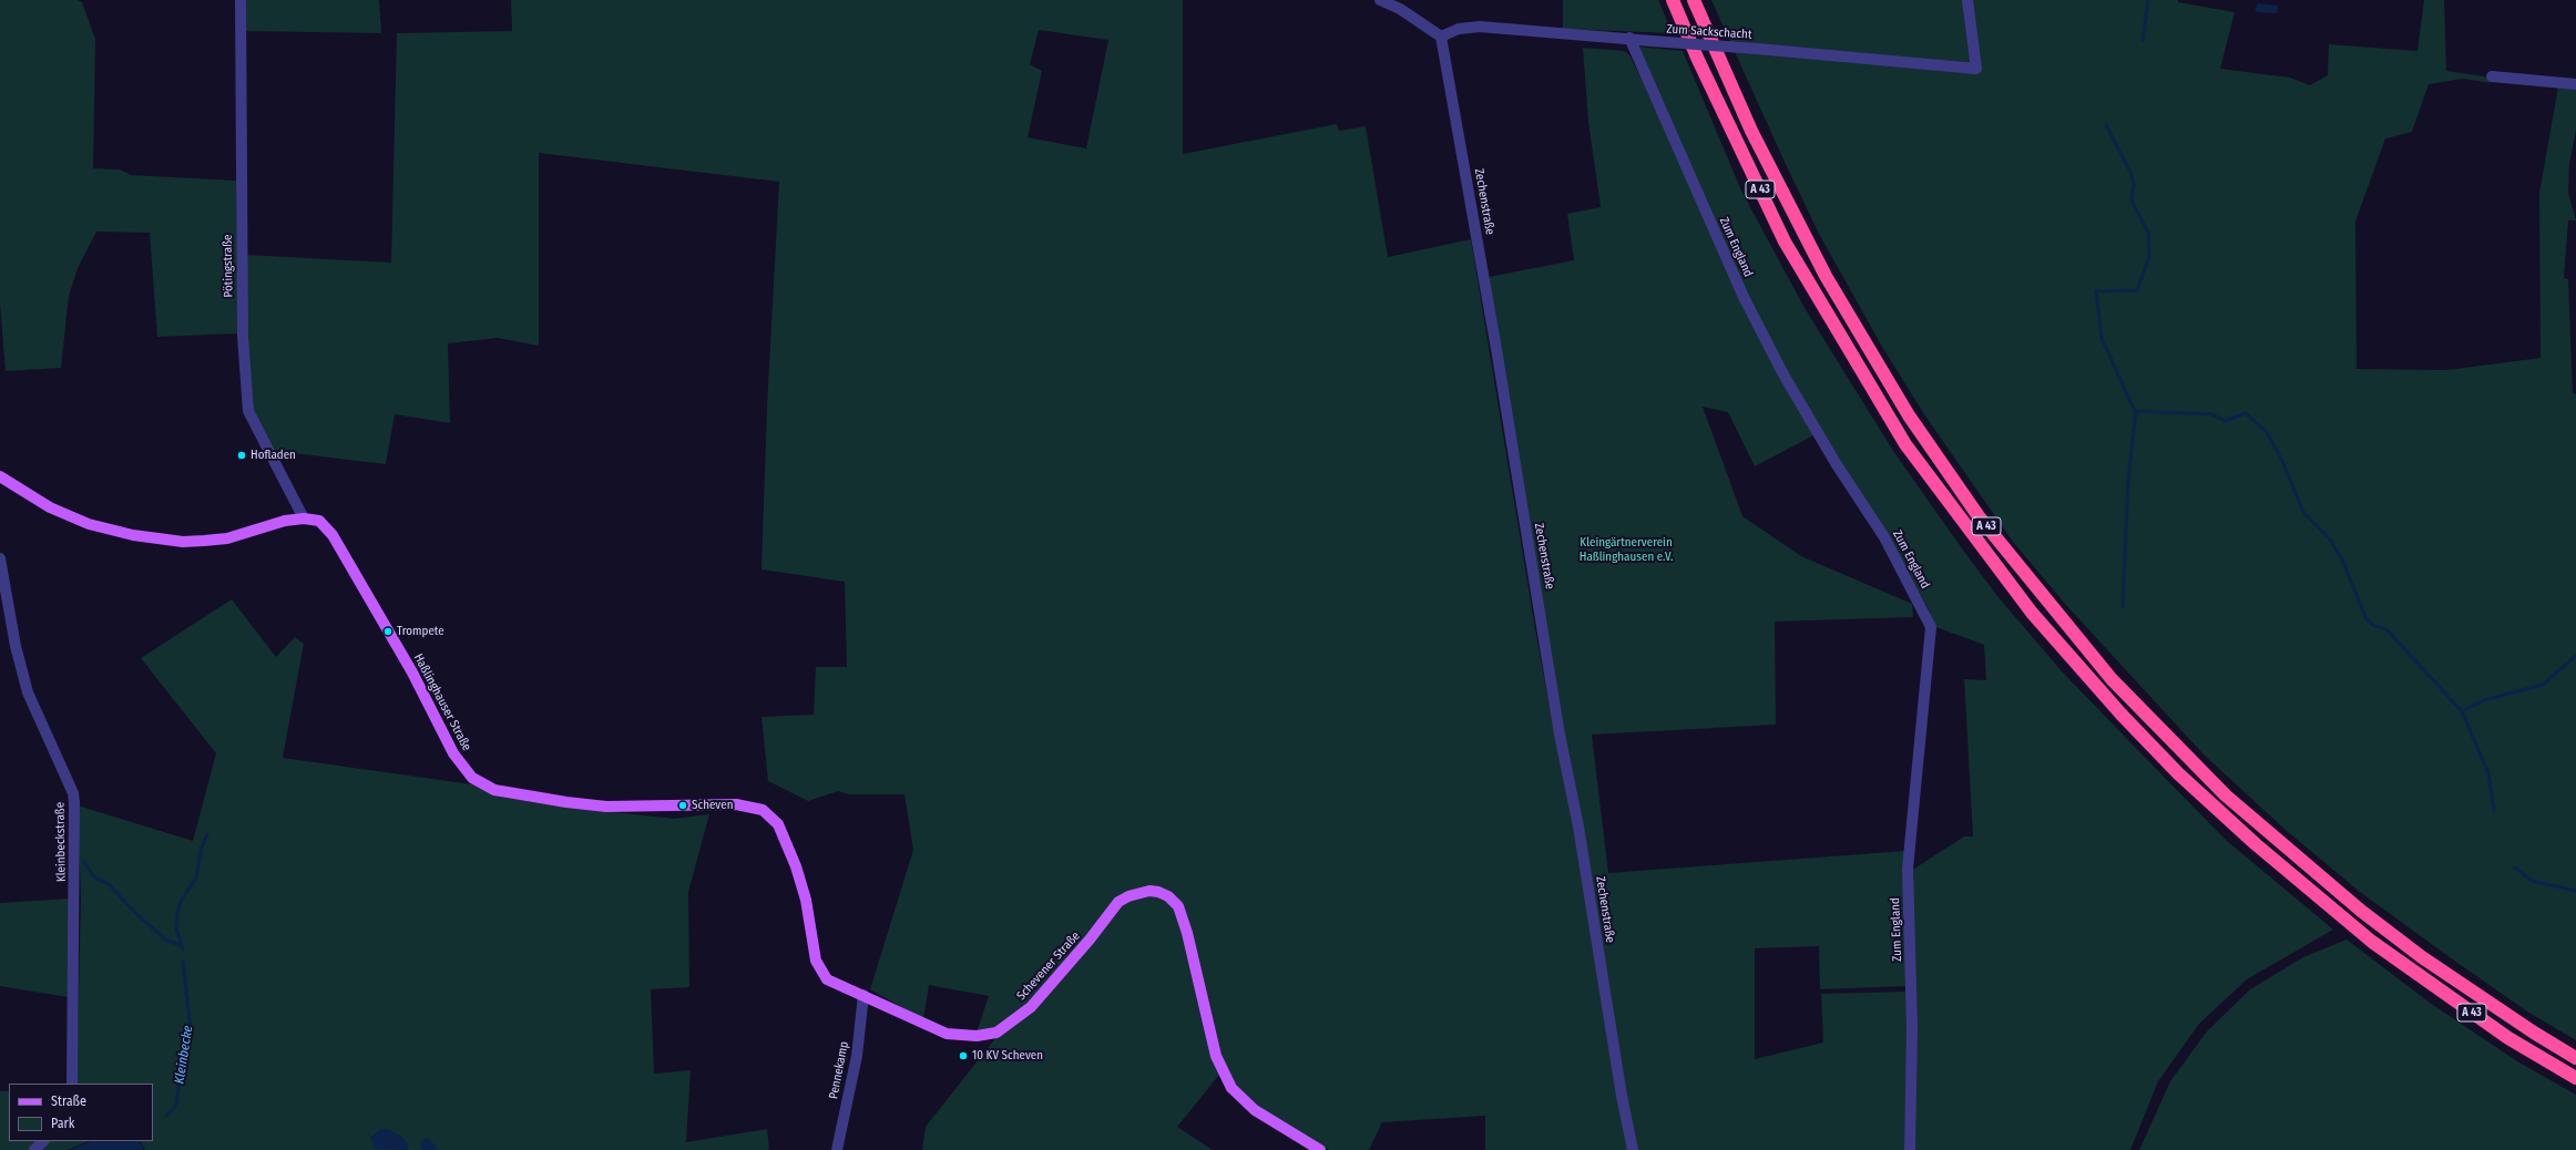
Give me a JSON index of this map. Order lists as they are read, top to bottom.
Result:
{
  "streets": {
    "highway": ["A 43"],
    "main road": ["Haßlinghauser Straße", "Schevener Straße"],
    "street": [
      "Zum Sackschacht",
      "Zechenstraße",
      "Zum England",
      "Pötingstraße",
      "Kleinbeckstraße",
      "Pennekamp"
    ]
  },
  "crossings": [
    ["Zum Sackschacht", "Zechenstraße"],
    ["Zum Sackschacht", "Zum England"],
    ["Pötingstraße", "Haßlinghauser Straße"],
    ["Haßlinghauser Straße", "Schevener Straße"],
    ["Schevener Straße", "Pennekamp"]
  ],
  "water": ["Kleinbecke"],
  "parks": ["Kleingärtnerverein Haßlinghausen e.V."],
  "places": [
    "Hofladen",
    "Trompete",
    "Scheven",
    "10 KV Scheven"
  ],
  "legend": ["Straße", "Park"]
}
